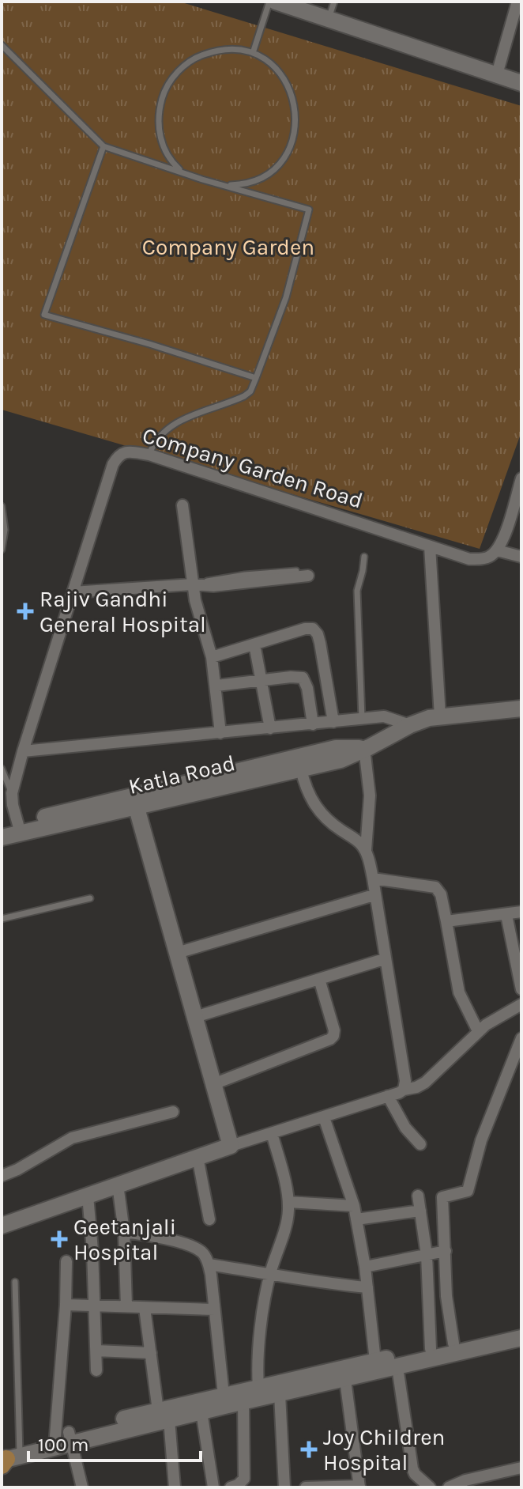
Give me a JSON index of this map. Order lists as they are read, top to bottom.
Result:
{
  "streets": {
    "street": ["Company Garden Road", "Katla Road"]
  },
  "crossings": [
    ["Company Garden Road", "Katla Road"]
  ],
  "parks": ["Company Garden"],
  "places": {
    "health": ["Rajiv Gandhi General Hospital", "Geetanjali Hospital", "Joy Children Hospital"]
  },
  "scale_bar": "100 m"
}
